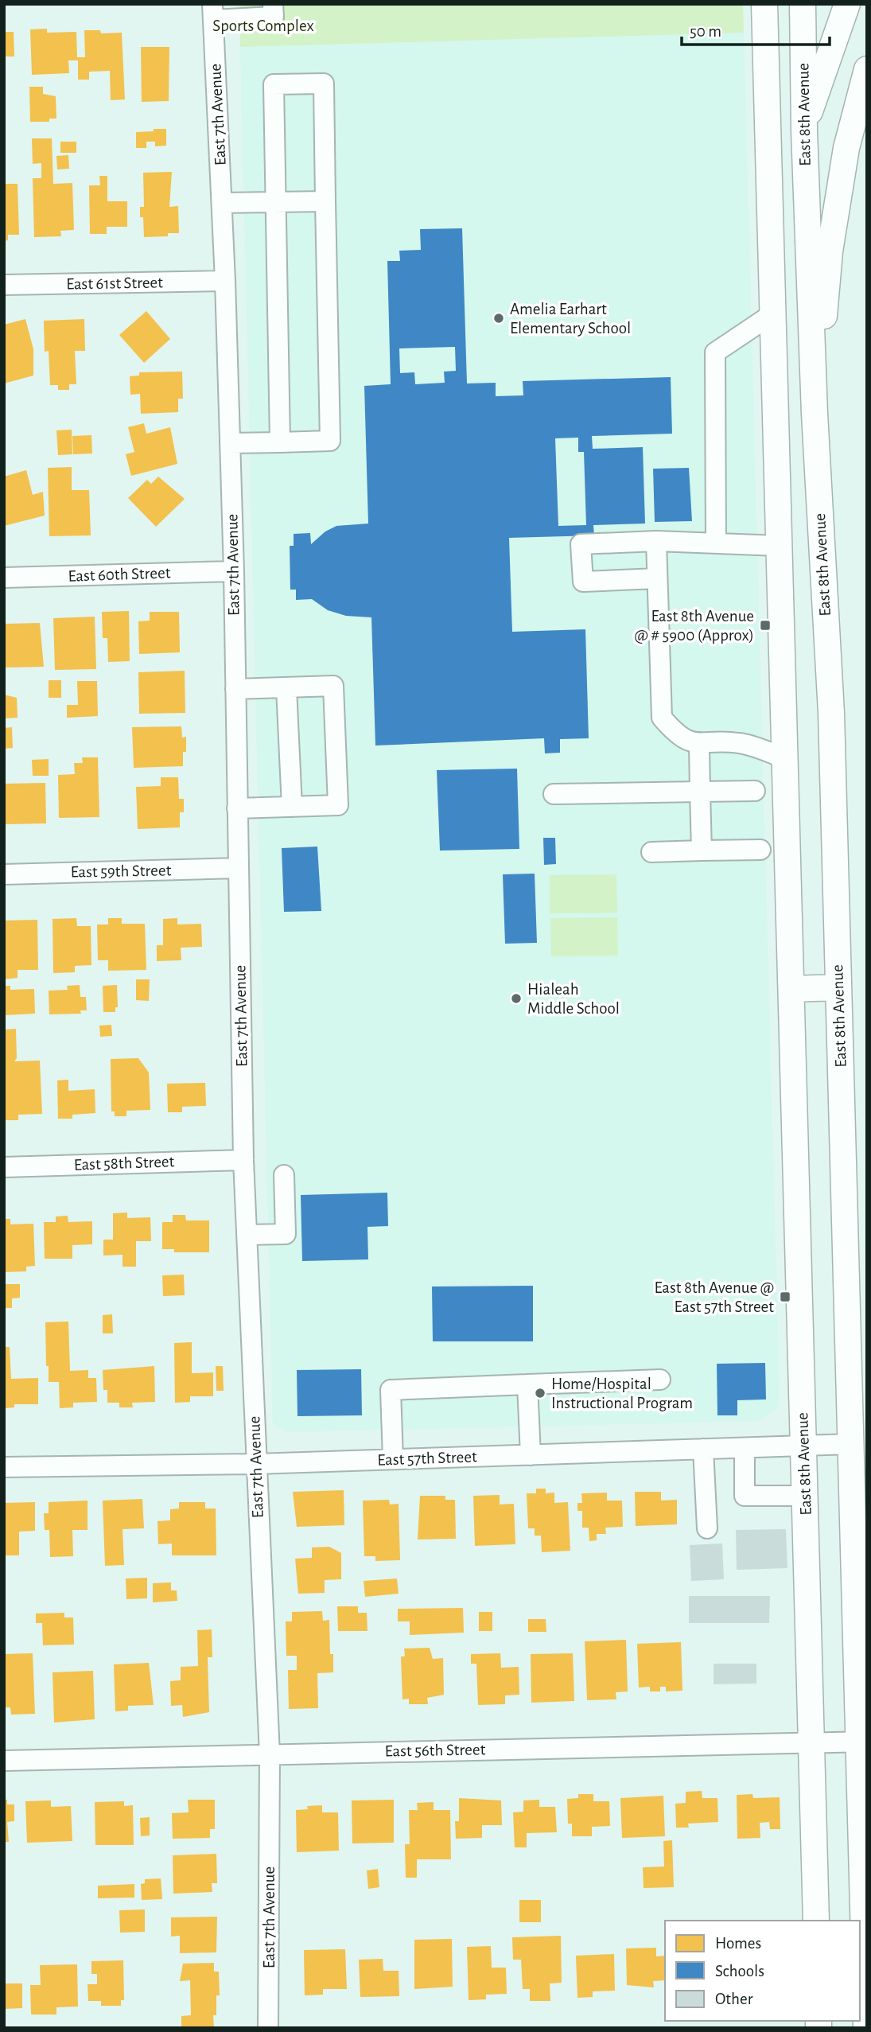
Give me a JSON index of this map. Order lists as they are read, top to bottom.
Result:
{
  "streets": {
    "main road": ["East 8th Avenue"],
    "street": [
      "East 7th Avenue",
      "East 61st Street",
      "East 60th Street",
      "East 59th Street",
      "East 58th Street",
      "East 57th Street",
      "East 56th Street"
    ]
  },
  "crossings": [
    ["East 7th Avenue", "East 61st Street"],
    ["East 7th Avenue", "East 60th Street"],
    ["East 7th Avenue", "East 59th Street"],
    ["East 7th Avenue", "East 58th Street"],
    ["East 7th Avenue", "East 57th Street"],
    ["East 7th Avenue", "East 56th Street"],
    ["East 8th Avenue", "East 57th Street"],
    ["East 8th Avenue", "East 56th Street"]
  ],
  "parks": ["Sports Complex"],
  "places": {
    "other": ["Amelia Earhart Elementary School", "Hialeah Middle School", "Home/Hospital Instructional Program"],
    "transit": ["East 8th Avenue @ # 5900 (Approx)", "East 8th Avenue @ East 57th Street"]
  },
  "legend": ["Homes", "Schools", "Other"],
  "scale_bar": "50 m"
}
